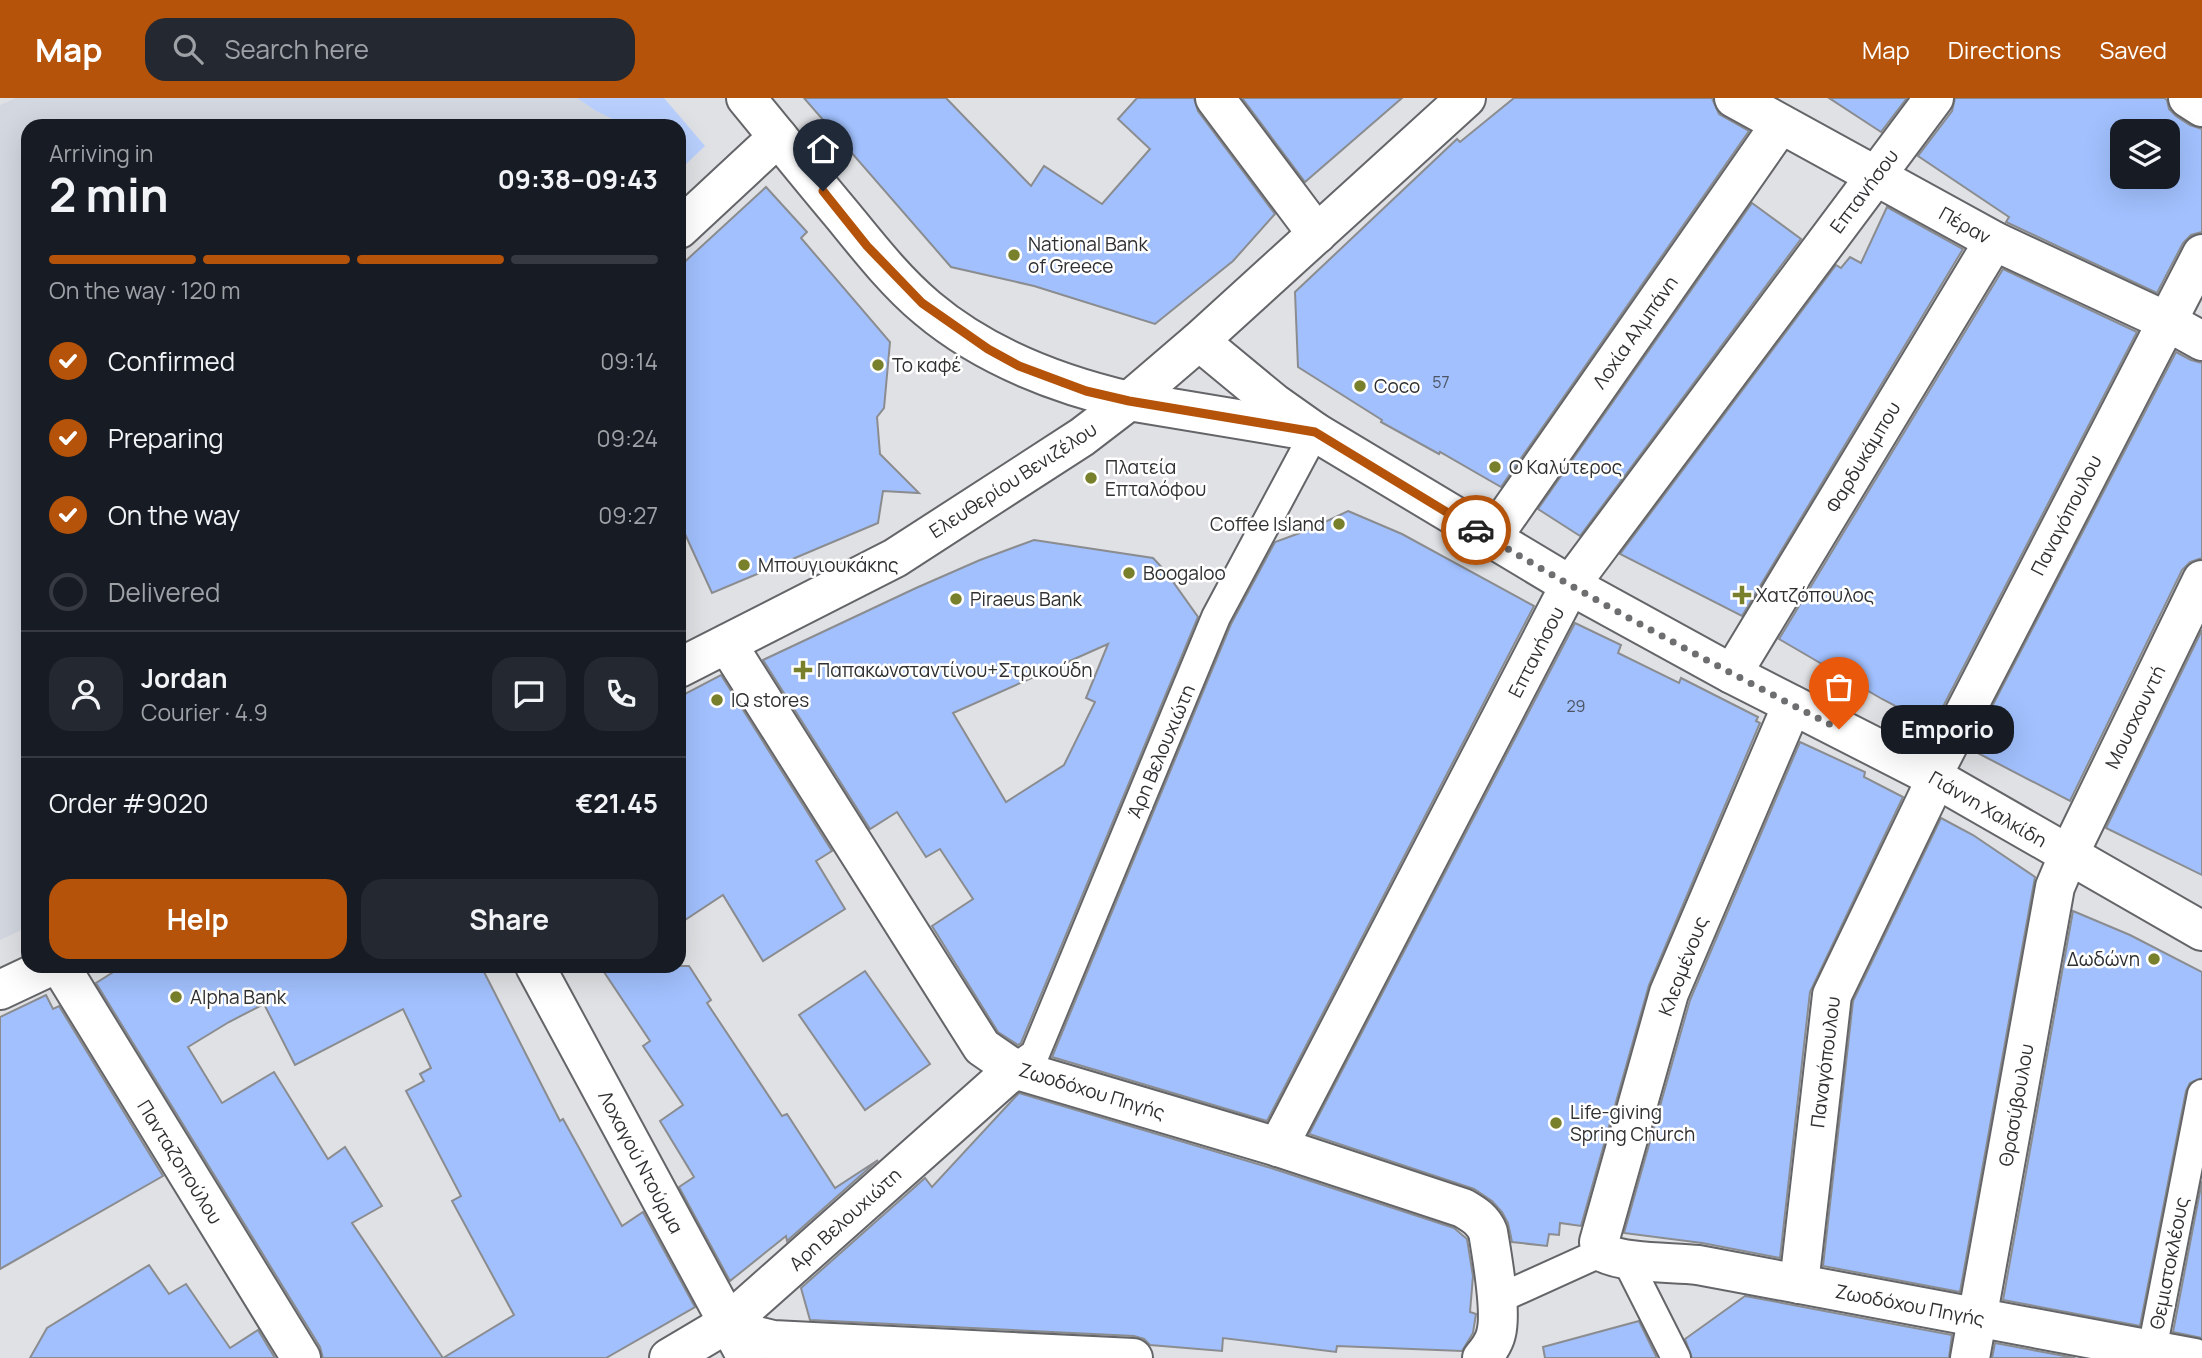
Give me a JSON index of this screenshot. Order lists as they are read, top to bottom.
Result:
{
  "streets": {
    "street": [
      "Επτανήσου",
      "Πέραν",
      "Λοχία Αλμπάνη",
      "Φαρδυκάμπου",
      "Ελευθερίου Βενιζέλου",
      "Παναγόπουλου",
      "Μουσχουντή",
      "Άρη Βελουχιώτη",
      "Γιάννη Χαλκίδη",
      "Κλεομένους",
      "Ζωοδόχου Πηγής",
      "Θρασύβουλου",
      "Πανταζοπούλου",
      "Λοχαγού Ντούρμα",
      "Αρη Βελουχιώτη",
      "Θεμιστοκλέους"
    ]
  },
  "crossings": [
    ["Επτανήσου", "Πέραν"],
    ["Επτανήσου", "Γιάννη Χαλκίδη"],
    ["Επτανήσου", "Ζωοδόχου Πηγής"],
    ["Πέραν", "Λοχία Αλμπάνη"],
    ["Πέραν", "Φαρδυκάμπου"],
    ["Πέραν", "Παναγόπουλου"],
    ["Λοχία Αλμπάνη", "Γιάννη Χαλκίδη"],
    ["Φαρδυκάμπου", "Γιάννη Χαλκίδη"],
    ["Ελευθερίου Βενιζέλου", "Γιάννη Χαλκίδη"],
    ["Ελευθερίου Βενιζέλου", "Ζωοδόχου Πηγής"],
    ["Παναγόπουλου", "Γιάννη Χαλκίδη"],
    ["Παναγόπουλου", "Ζωοδόχου Πηγής"],
    ["Μουσχουντή", "Γιάννη Χαλκίδη"],
    ["Μουσχουντή", "Θρασύβουλου"],
    ["Άρη Βελουχιώτη", "Γιάννη Χαλκίδη"],
    ["Άρη Βελουχιώτη", "Ζωοδόχου Πηγής"],
    ["Άρη Βελουχιώτη", "Αρη Βελουχιώτη"],
    ["Γιάννη Χαλκίδη", "Κλεομένους"],
    ["Γιάννη Χαλκίδη", "Θρασύβουλου"],
    ["Κλεομένους", "Ζωοδόχου Πηγής"],
    ["Ζωοδόχου Πηγής", "Θρασύβουλου"],
    ["Ζωοδόχου Πηγής", "Αρη Βελουχιώτη"],
    ["Ζωοδόχου Πηγής", "Θεμιστοκλέους"],
    ["Λοχαγού Ντούρμα", "Αρη Βελουχιώτη"]
  ],
  "places": {
    "other": [
      "National Bank of Greece",
      "Το καφέ",
      "Coco",
      "Ο Καλύτερος",
      "Πλατεία Επταλόφου",
      "Coffee Island",
      "Μπουγιουκάκης",
      "Boogaloo",
      "Piraeus Bank",
      "IQ stores",
      "Emporio",
      "Δωδώνη",
      "Alpha Bank",
      "Life-giving Spring Church"
    ],
    "health": ["Χατζόπουλος", "Παπακωνσταντίνου+Στρικούδη"]
  },
  "house_numbers": ["57", "29"],
  "page": {
    "header": "Map",
    "search": "Search here",
    "nav": ["Map", "Directions", "Saved"],
    "heading": ["2 min", "Arriving in", "09:38–09:43"],
    "panel": [
      "Jordan",
      "Courier · 4.9",
      "Order #9020",
      "€21.45"
    ],
    "bar": "On the way · 120 m",
    "list": [
      ["Confirmed", "09:14"],
      ["Preparing", "09:24"],
      ["On the way", "09:27"],
      "Delivered"
    ],
    "bubble": "Emporio",
    "buttons": ["Help", "Share"]
  }
}
